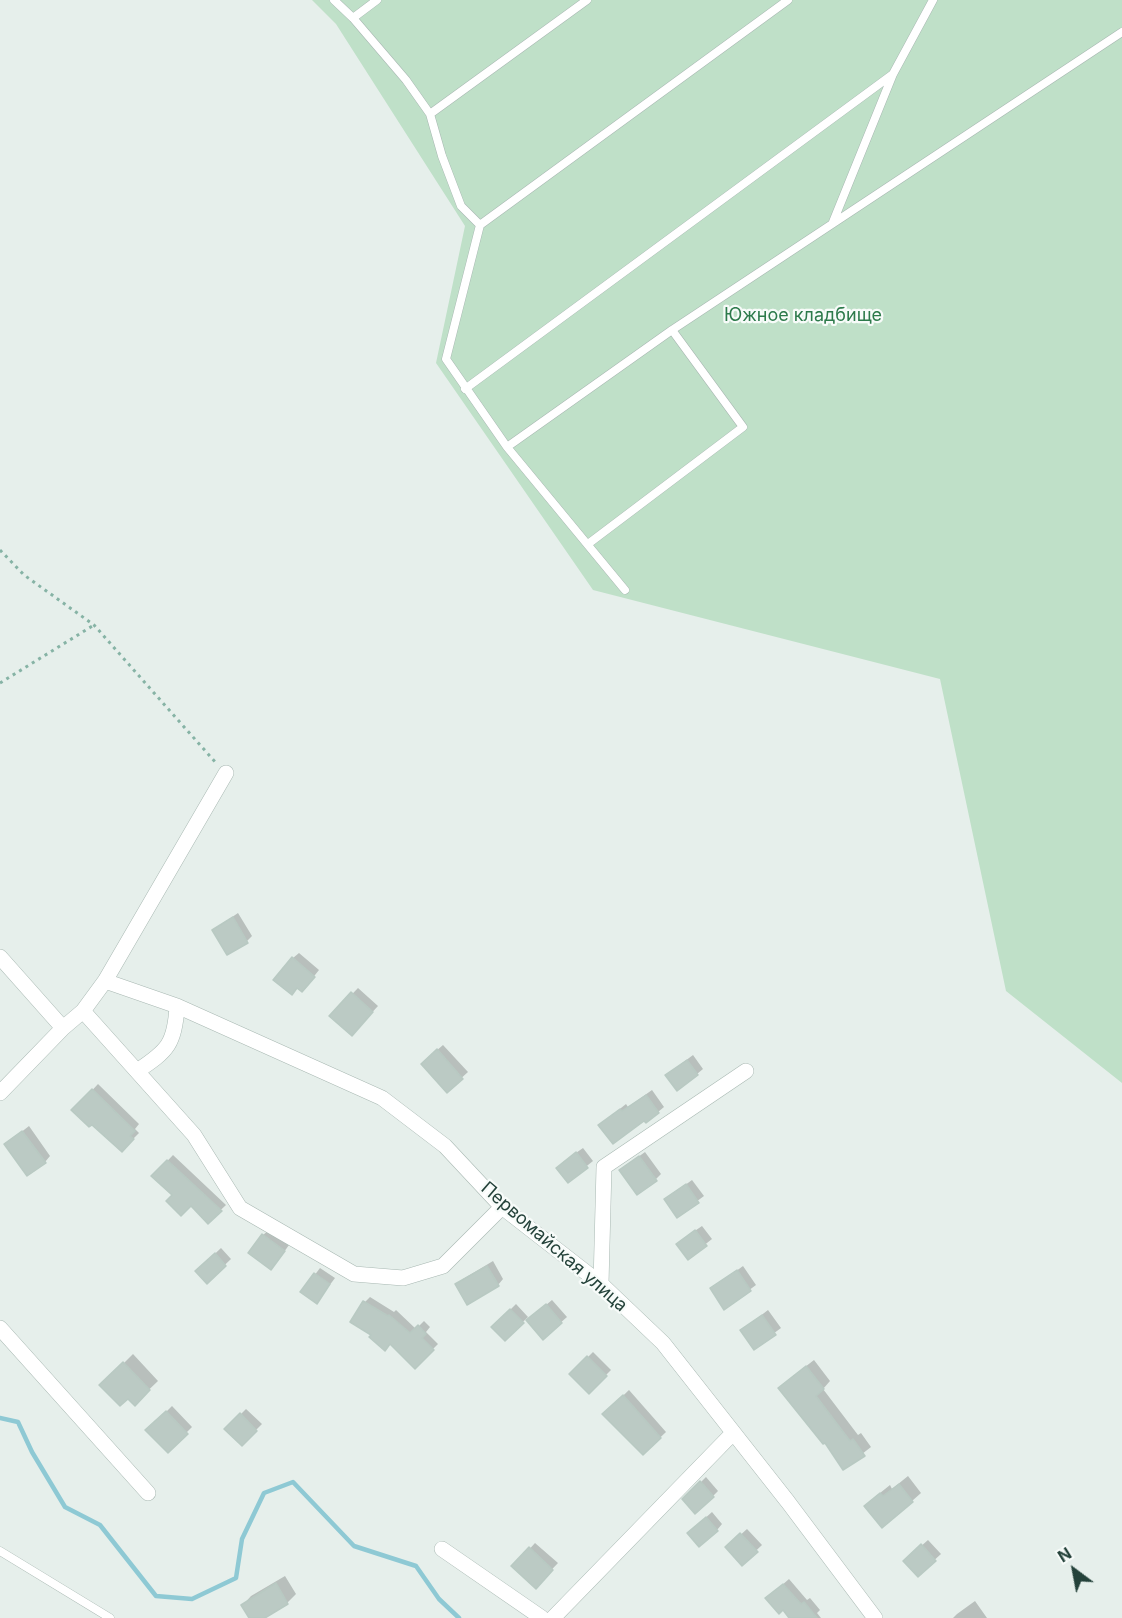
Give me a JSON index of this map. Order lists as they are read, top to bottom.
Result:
{
  "streets": {
    "street": ["Первомайская улица"]
  },
  "parks": ["Южное кладбище"],
  "north": "top left"
}
